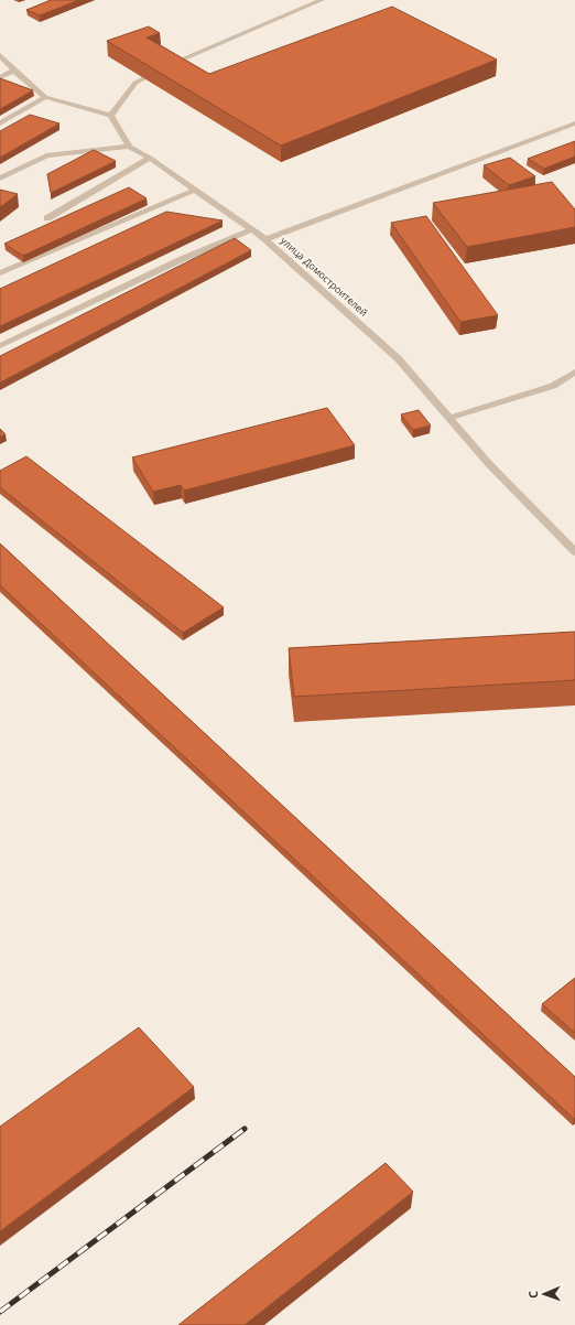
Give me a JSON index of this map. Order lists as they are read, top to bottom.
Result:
{
  "streets": {
    "street": ["улица Домостроителей"]
  },
  "north": "left"
}
